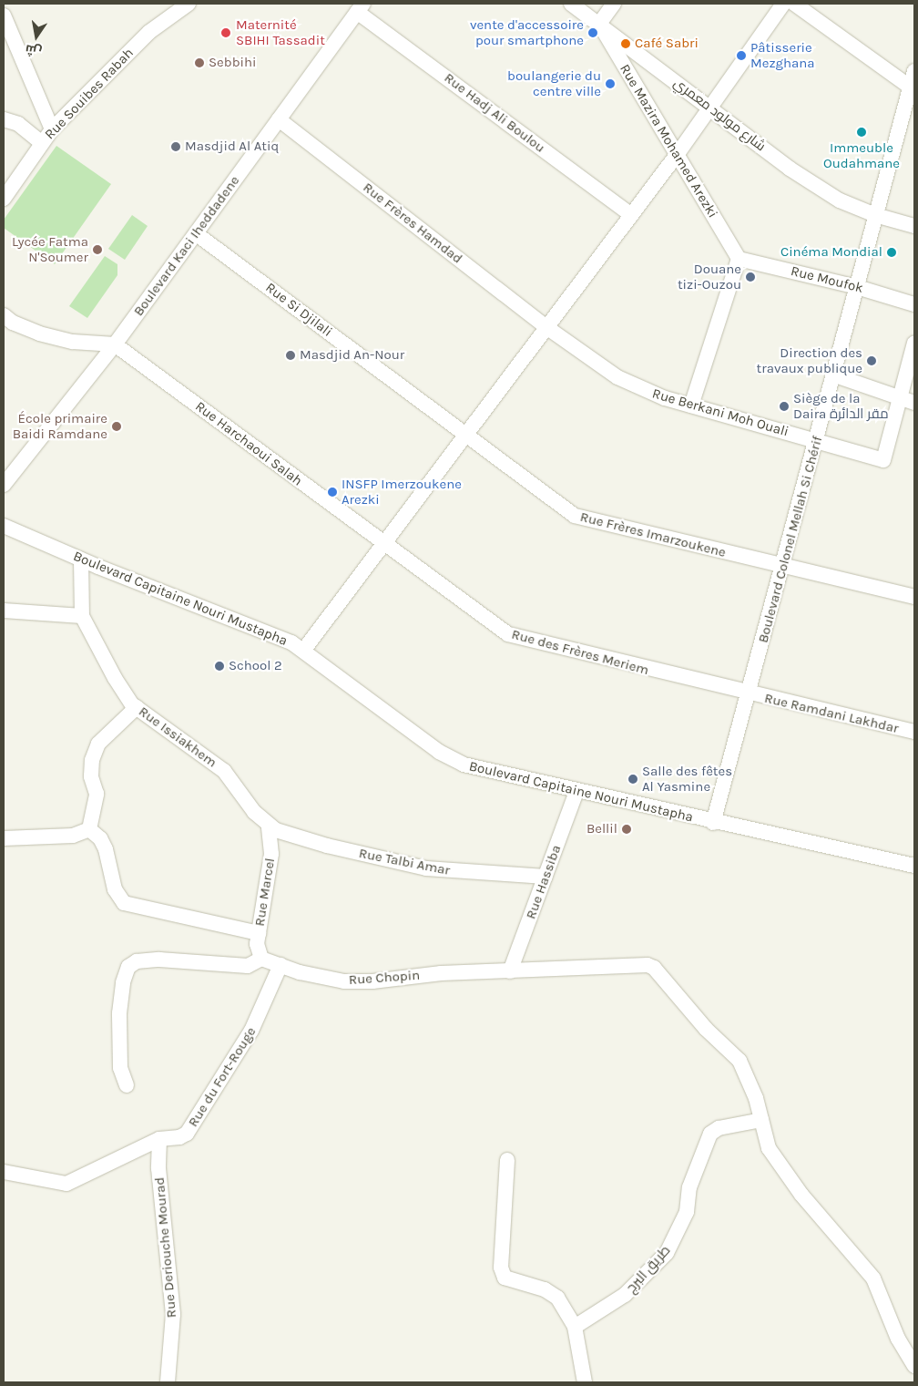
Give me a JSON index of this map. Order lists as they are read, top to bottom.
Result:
{
  "streets": {
    "street": [
      "Rue Souibes Rabah",
      "Rue Hadj Ali Boulou",
      "شارع مولود معمري",
      "Rue Mazira Mohamed Arezki",
      "Rue Frères Hamdad",
      "Boulevard Kaci Iheddadene",
      "Rue Moufok",
      "Rue Si Djilali",
      "Rue Berkani Moh Ouali",
      "Rue Harchaoui Salah",
      "Rue Frères Imarzoukene",
      "Boulevard Colonel Mellah Si Chérif",
      "Boulevard Capitaine Nouri Mustapha",
      "Rue des Frères Meriem",
      "Rue Ramdani Lakhdar",
      "Rue Issiakhem",
      "Rue Talbi Amar",
      "Rue Hassiba",
      "Rue Marcel",
      "Rue Chopin",
      "Rue du Fort-Rouge",
      "Rue Deriouche Mourad",
      "طريق البرج"
    ]
  },
  "crossings": [
    ["Rue Hadj Ali Boulou", "Boulevard Kaci Iheddadene"],
    ["شارع مولود معمري", "Rue Mazira Mohamed Arezki"],
    ["شارع مولود معمري", "Boulevard Colonel Mellah Si Chérif"],
    ["Rue Mazira Mohamed Arezki", "Rue Moufok"],
    ["Rue Frères Hamdad", "Boulevard Kaci Iheddadene"],
    ["Rue Frères Hamdad", "Rue Berkani Moh Ouali"],
    ["Boulevard Kaci Iheddadene", "Rue Si Djilali"],
    ["Boulevard Kaci Iheddadene", "Rue Harchaoui Salah"],
    ["Rue Moufok", "Boulevard Colonel Mellah Si Chérif"],
    ["Rue Si Djilali", "Rue Frères Imarzoukene"],
    ["Rue Berkani Moh Ouali", "Boulevard Colonel Mellah Si Chérif"],
    ["Rue Harchaoui Salah", "Rue des Frères Meriem"],
    ["Rue Frères Imarzoukene", "Boulevard Colonel Mellah Si Chérif"],
    ["Boulevard Colonel Mellah Si Chérif", "Boulevard Capitaine Nouri Mustapha"],
    ["Boulevard Colonel Mellah Si Chérif", "Rue des Frères Meriem"],
    ["Boulevard Colonel Mellah Si Chérif", "Rue Ramdani Lakhdar"],
    ["Boulevard Capitaine Nouri Mustapha", "Rue Hassiba"],
    ["Rue des Frères Meriem", "Rue Ramdani Lakhdar"],
    ["Rue Issiakhem", "Rue Talbi Amar"],
    ["Rue Issiakhem", "Rue Marcel"],
    ["Rue Talbi Amar", "Rue Hassiba"],
    ["Rue Talbi Amar", "Rue Marcel"],
    ["Rue Hassiba", "Rue Chopin"],
    ["Rue Marcel", "Rue Chopin"],
    ["Rue Chopin", "Rue du Fort-Rouge"],
    ["Rue Chopin", "طريق البرج"],
    ["Rue du Fort-Rouge", "Rue Deriouche Mourad"]
  ],
  "places": [
    "Maternité SBIHI Tassadit",
    "vente d'accessoire pour smartphone",
    "Café Sabri",
    "Pâtisserie Mezghana",
    "Sebbihi",
    "boulangerie du centre ville",
    "Immeuble Oudahmane",
    "Masdjid Al Atiq",
    "Lycée Fatma N'Soumer",
    "Cinéma Mondial",
    "Douane tizi-Ouzou",
    "Masdjid An-Nour",
    "Direction des travaux publique",
    "Siège de la Daira مقر الدائرة",
    "École primaire Baidi Ramdane",
    "INSFP Imerzoukene Arezki",
    "School 2",
    "Salle des fêtes Al Yasmine",
    "Bellil"
  ],
  "north": "bottom"
}
